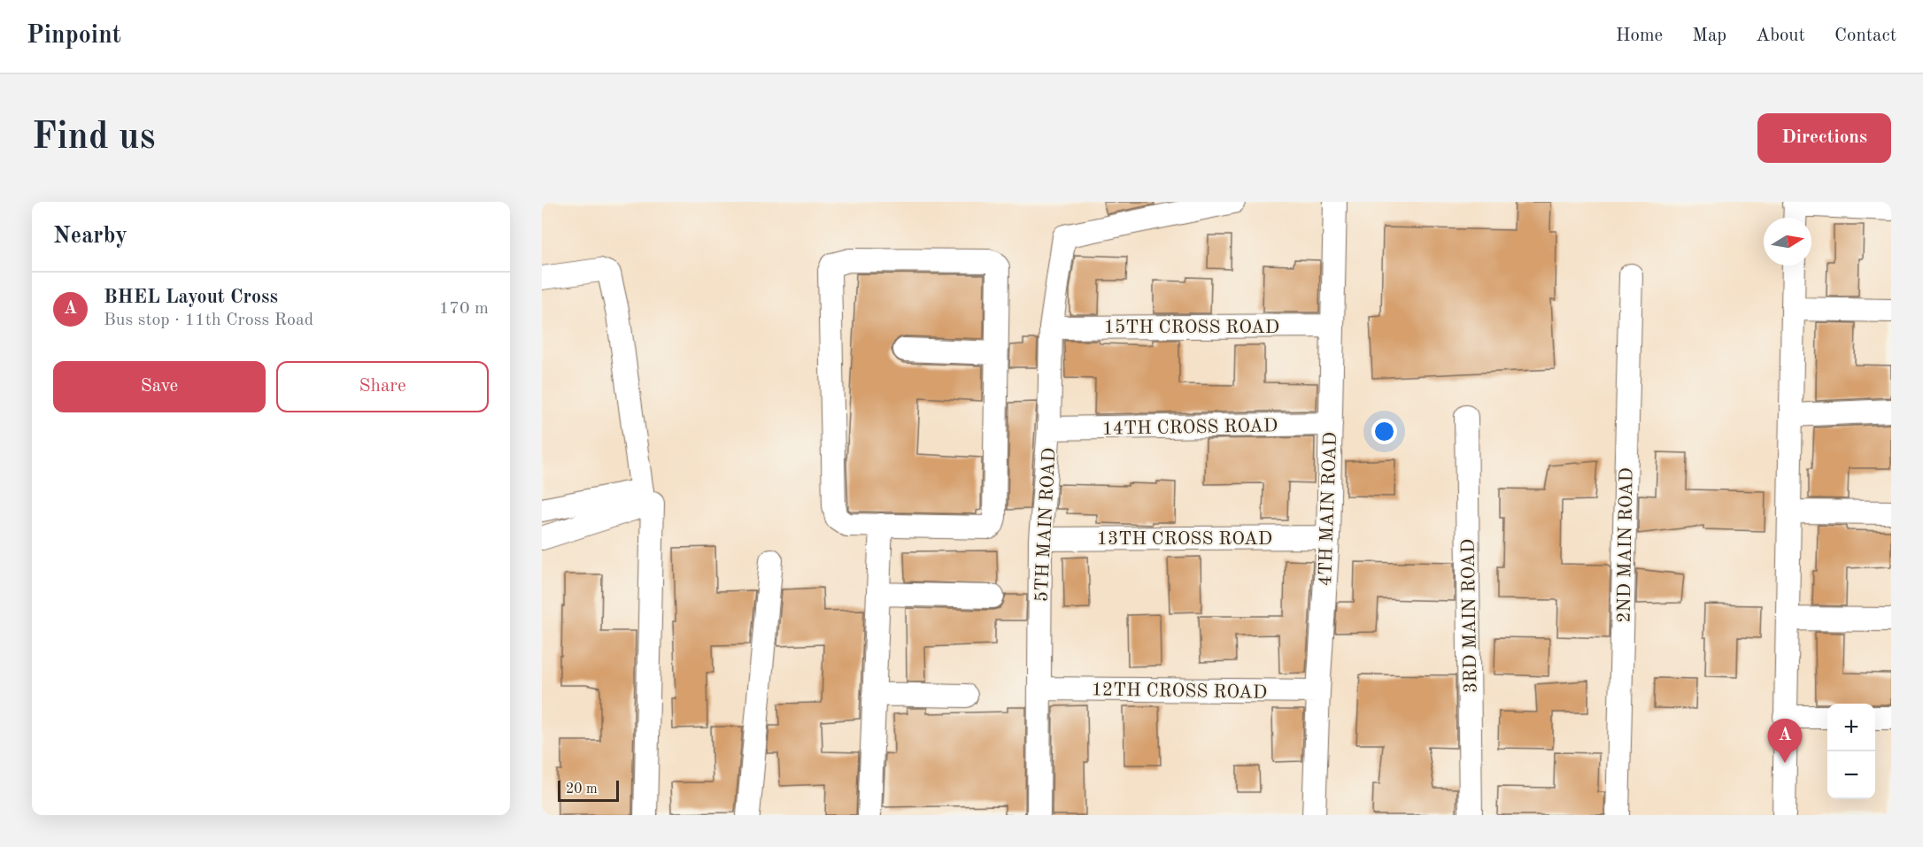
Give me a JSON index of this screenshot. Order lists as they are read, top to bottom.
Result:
{
  "streets": {
    "street": [
      "15TH CROSS ROAD",
      "14TH CROSS ROAD",
      "4TH MAIN ROAD",
      "5TH MAIN ROAD",
      "13TH CROSS ROAD",
      "2ND MAIN ROAD",
      "3RD MAIN ROAD",
      "12TH CROSS ROAD"
    ]
  },
  "crossings": [
    ["15TH CROSS ROAD", "4TH MAIN ROAD"],
    ["15TH CROSS ROAD", "5TH MAIN ROAD"],
    ["14TH CROSS ROAD", "4TH MAIN ROAD"],
    ["14TH CROSS ROAD", "5TH MAIN ROAD"],
    ["4TH MAIN ROAD", "13TH CROSS ROAD"],
    ["4TH MAIN ROAD", "12TH CROSS ROAD"],
    ["5TH MAIN ROAD", "13TH CROSS ROAD"],
    ["5TH MAIN ROAD", "12TH CROSS ROAD"]
  ],
  "scale_bar": "20 m",
  "north": "right",
  "page": {
    "header": "Pinpoint",
    "nav": [
      "Home",
      "Map",
      "About",
      "Contact"
    ],
    "buttons": [
      "Directions",
      ["Save", "Share"]
    ],
    "title": "Find us",
    "heading": "Nearby",
    "list": [
      {
        "mark": "A",
        "name": "BHEL Layout Cross",
        "note": "Bus stop · 11th Cross Road",
        "value": "170 m"
      }
    ],
    "map_buttons": ["+", "−"],
    "pins": "A",
    "scale": "20 m"
  }
}
